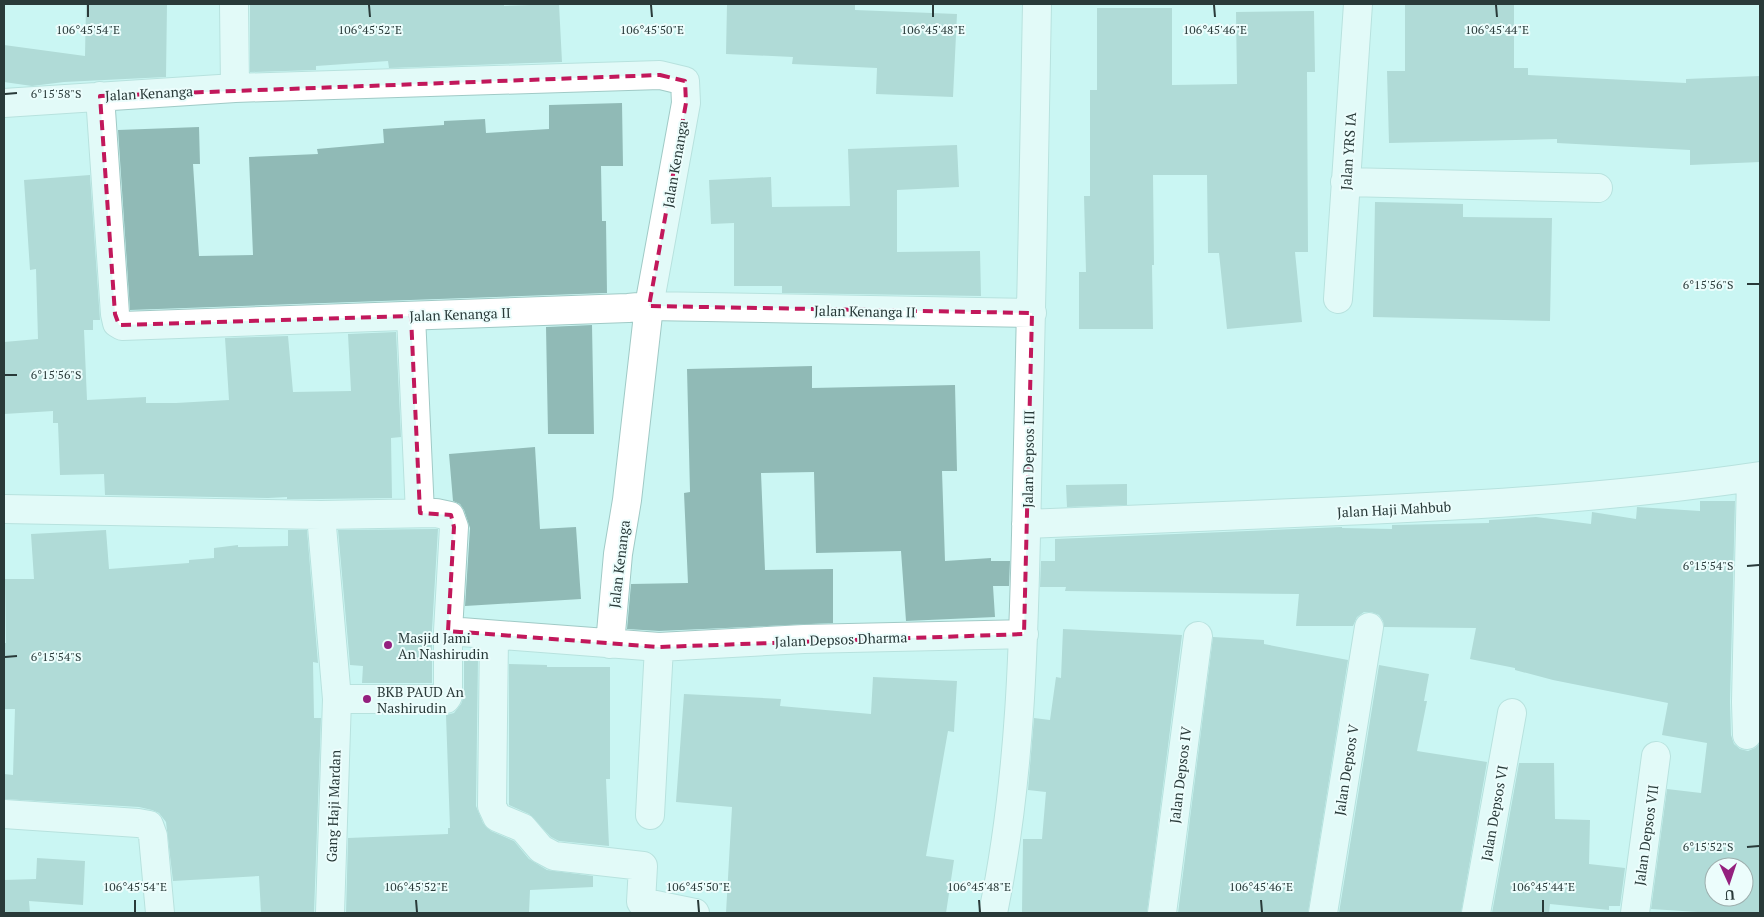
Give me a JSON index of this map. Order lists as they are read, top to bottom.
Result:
{
  "streets": {
    "street": [
      "Jalan Kenanga",
      "Jalan YRS IA",
      "Jalan Kenanga II",
      "Jalan Depsos III",
      "Jalan Haji Mahbub",
      "Jalan Depsos Dharma",
      "Jalan Depsos V",
      "Jalan Depsos IV",
      "Gang Haji Mardan",
      "Jalan Depsos VI",
      "Jalan Depsos VII"
    ]
  },
  "crossings": [
    ["Jalan Kenanga", "Jalan Kenanga II"],
    ["Jalan Kenanga II", "Jalan Depsos III"],
    ["Jalan Depsos III", "Jalan Haji Mahbub"],
    ["Jalan Depsos III", "Jalan Depsos Dharma"]
  ],
  "places": ["Masjid Jami An Nashirudin", "BKB PAUD An Nashirudin"],
  "north": "bottom",
  "coordinates": [
    "106°45'52\"E",
    "106°45'50\"E",
    "106°45'48\"E",
    "106°45'44\"E",
    "106°45'54\"E",
    "106°45'46\"E",
    "6°15'58\"S",
    "6°15'56\"S",
    "6°15'54\"S",
    "6°15'52\"S"
  ]
}
